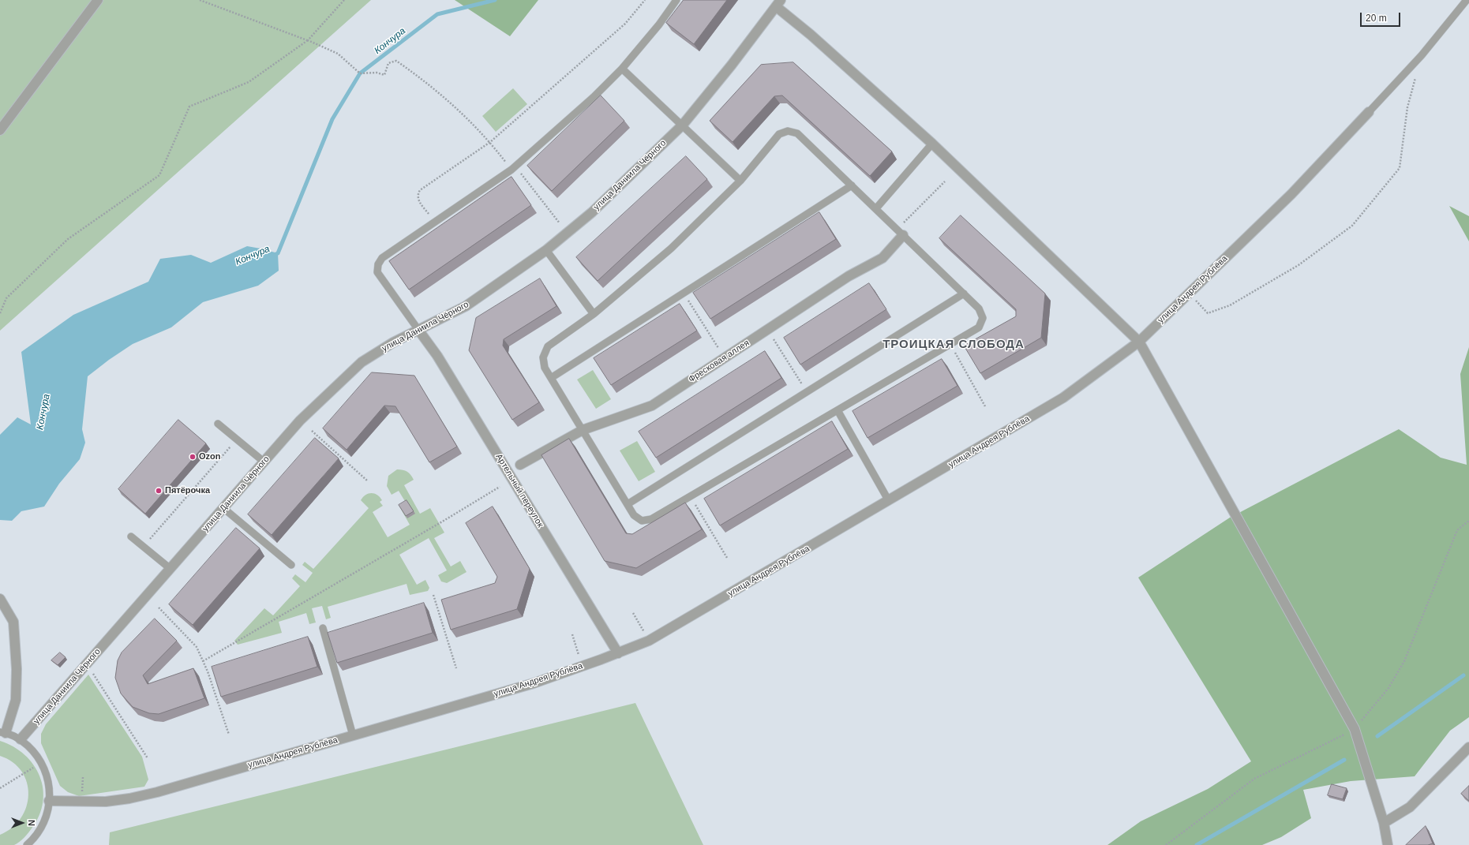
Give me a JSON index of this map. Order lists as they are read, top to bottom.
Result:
{
  "streets": {
    "street": [
      "улица Даниила Чёрного",
      "улица Андрея Рублёва",
      "Фресковая аллея",
      "Артельный переулок"
    ]
  },
  "crossings": [
    ["улица Даниила Чёрного", "Артельный переулок"],
    ["улица Андрея Рублёва", "Артельный переулок"]
  ],
  "districts": ["ТРОИЦКАЯ СЛОБОДА"],
  "water": ["Кончура"],
  "places": ["Ozon", "Пятёрочка"],
  "scale_bar": "20 m",
  "north": "right"
}
